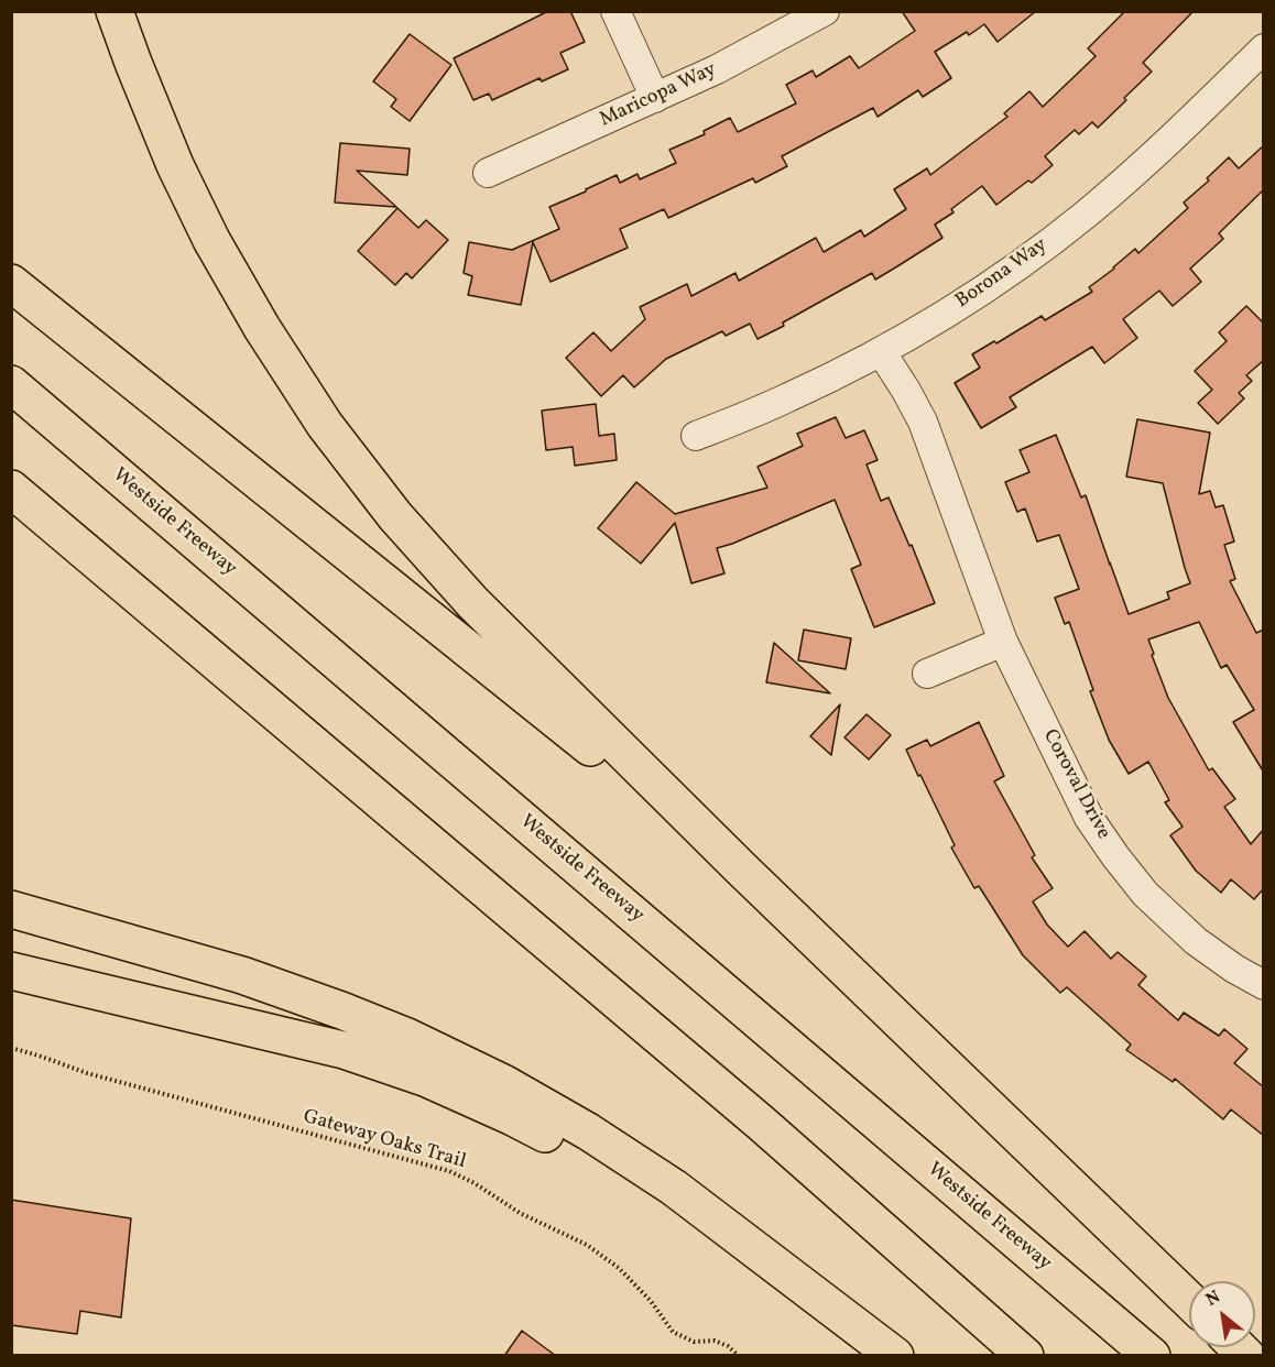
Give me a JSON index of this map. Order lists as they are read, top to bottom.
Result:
{
  "streets": {
    "highway": ["Westside Freeway"],
    "street": ["Maricopa Way", "Borona Way", "Coroval Drive"],
    "path": ["Gateway Oaks Trail"]
  },
  "crossings": [
    ["Borona Way", "Coroval Drive"]
  ],
  "north": "top left"
}
